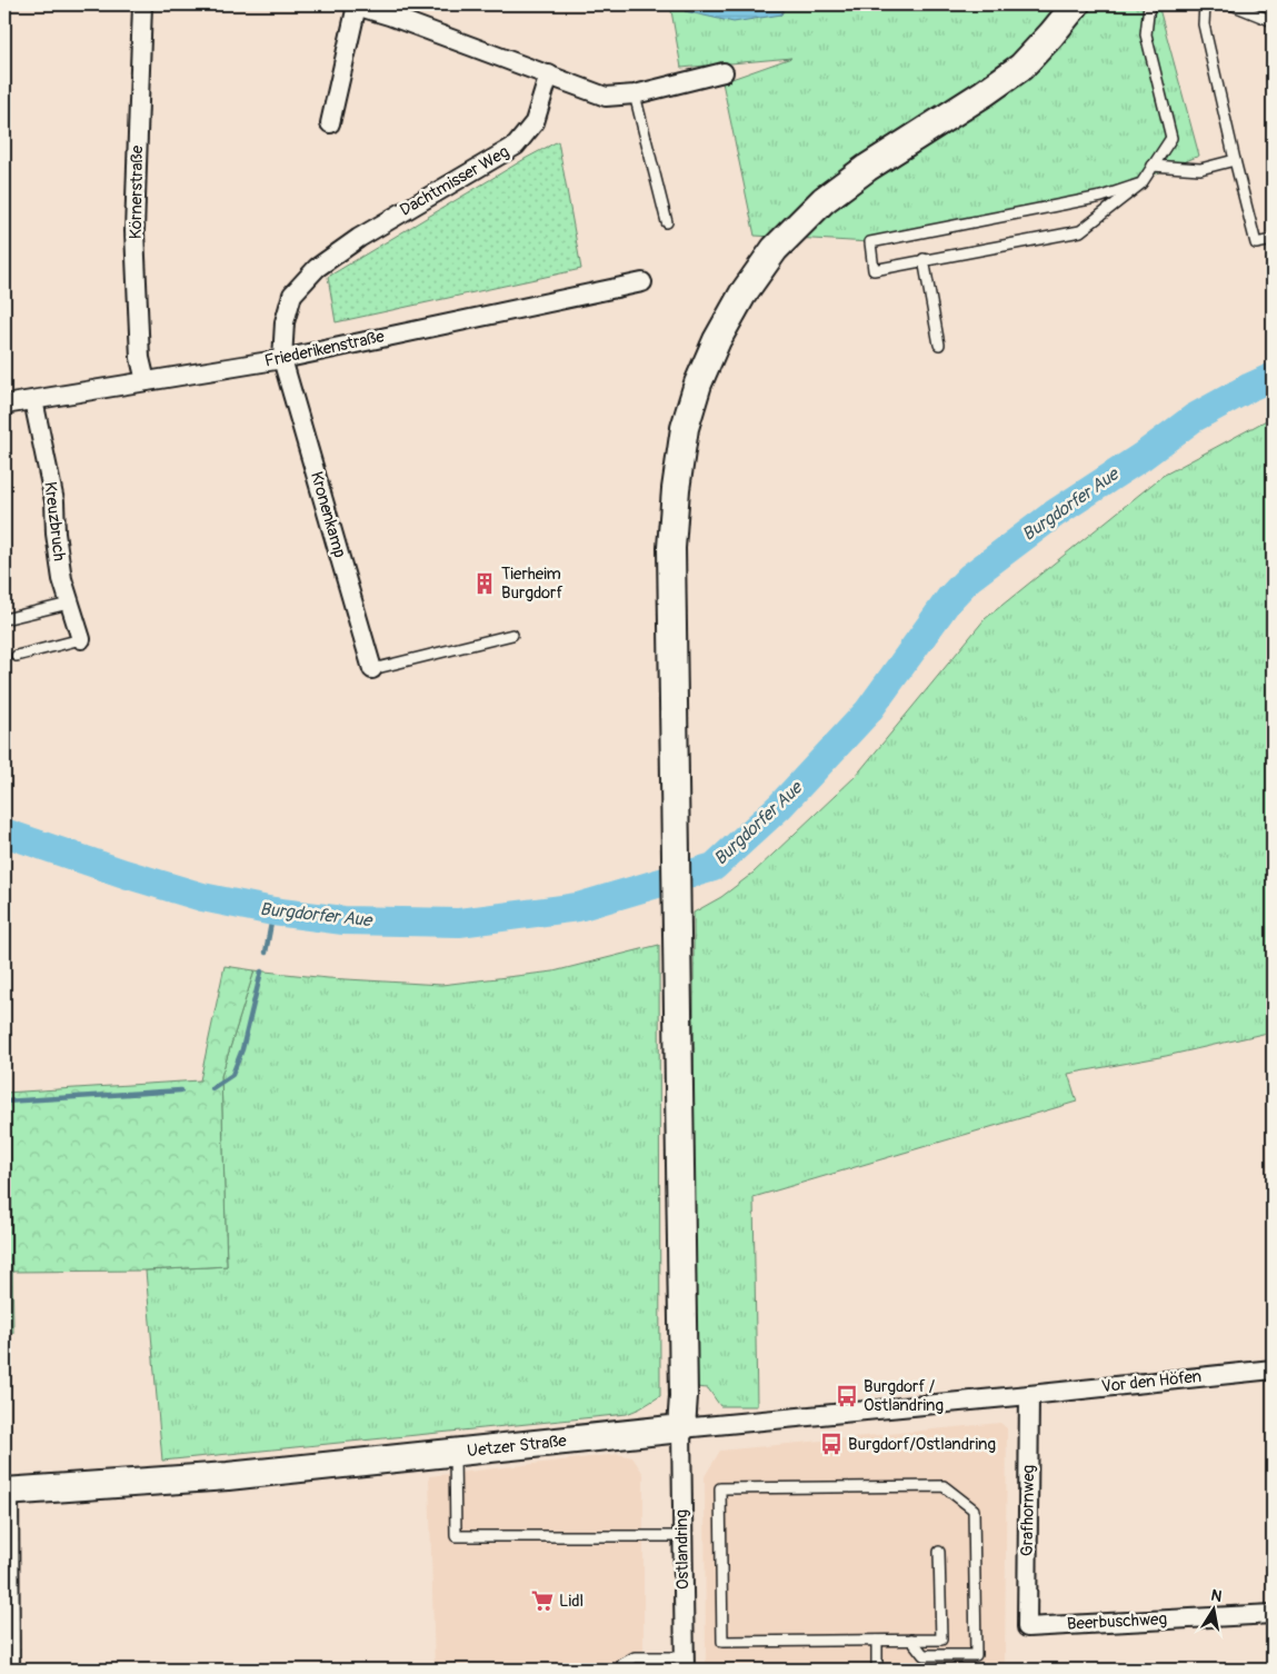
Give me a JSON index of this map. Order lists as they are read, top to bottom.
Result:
{
  "streets": {
    "street": [
      "Dachtmisser Weg",
      "Körnerstraße",
      "Friederikenstraße",
      "Kronenkamp",
      "Kreuzbruch",
      "Vor den Höfen",
      "Uetzer Straße",
      "Grafhornweg",
      "Ostlandring",
      "Beerbuschweg"
    ]
  },
  "crossings": [
    ["Dachtmisser Weg", "Friederikenstraße"],
    ["Dachtmisser Weg", "Kronenkamp"],
    ["Körnerstraße", "Friederikenstraße"],
    ["Friederikenstraße", "Kronenkamp"],
    ["Friederikenstraße", "Kreuzbruch"],
    ["Vor den Höfen", "Uetzer Straße"],
    ["Vor den Höfen", "Grafhornweg"],
    ["Uetzer Straße", "Grafhornweg"],
    ["Uetzer Straße", "Ostlandring"],
    ["Grafhornweg", "Beerbuschweg"]
  ],
  "water": ["Burgdorfer Aue"],
  "places": {
    "building": ["Tierheim Burgdorf"],
    "bus stop": ["Burgdorf / Ostlandring", "Burgdorf/Ostlandring"],
    "supermarket": ["Lidl"]
  },
  "north": "top"
}
